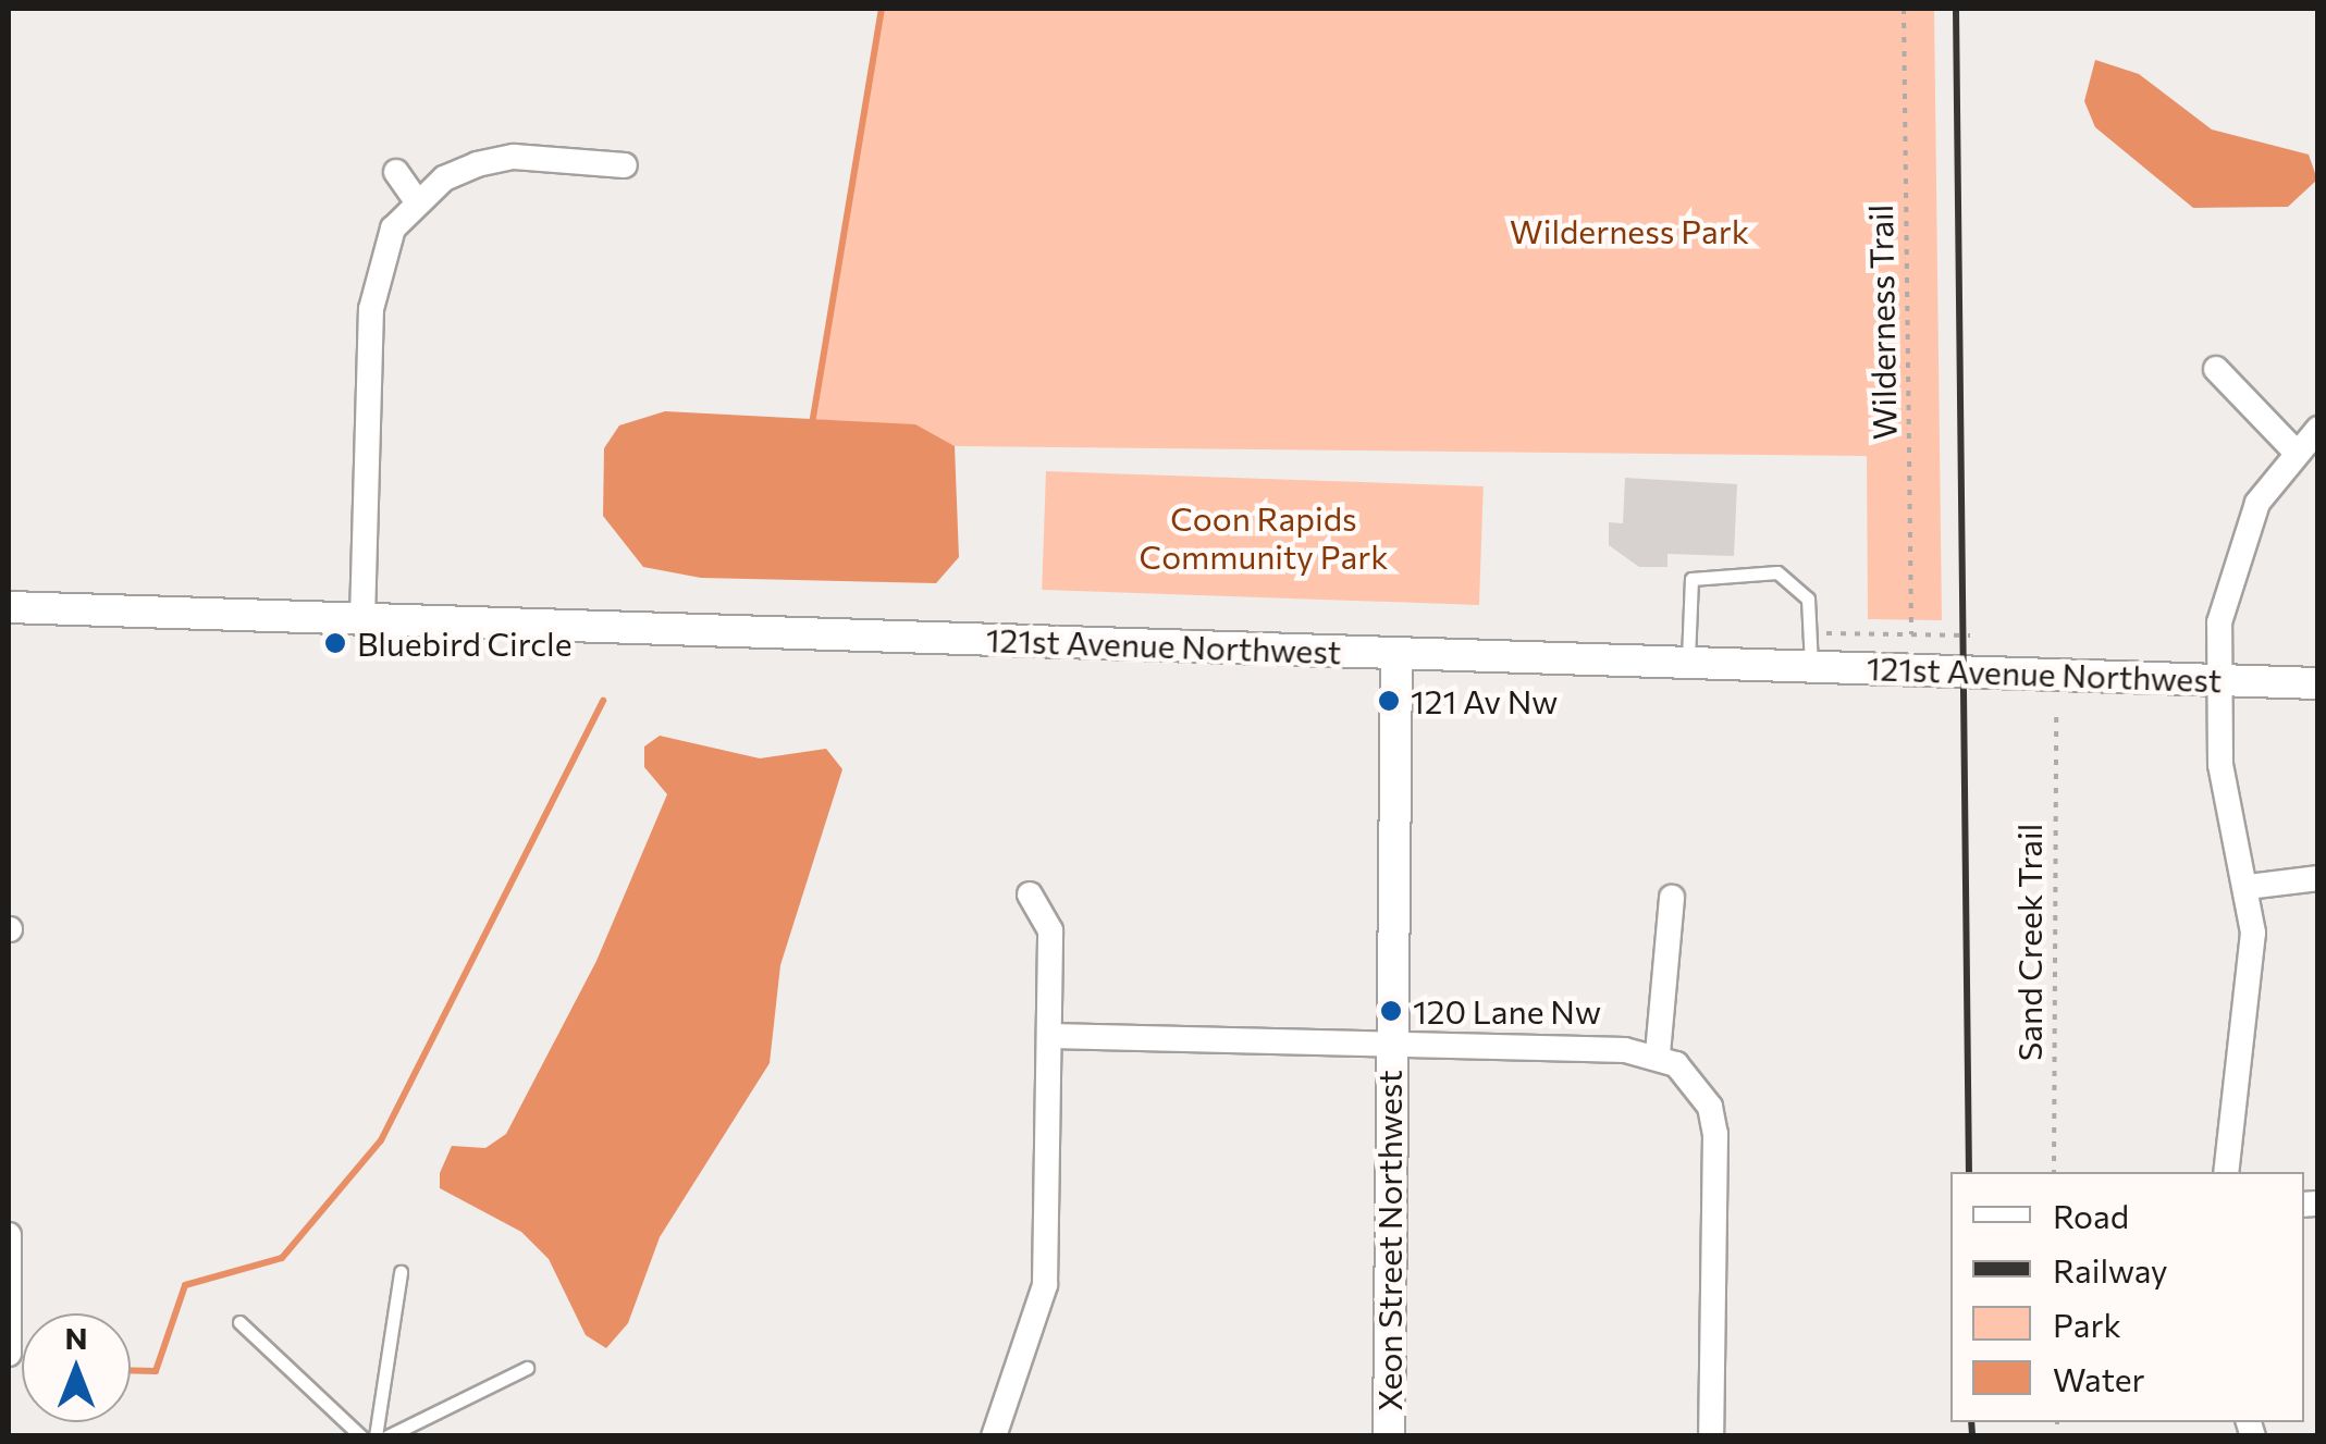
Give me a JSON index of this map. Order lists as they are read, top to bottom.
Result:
{
  "streets": {
    "street": ["121st Avenue Northwest", "Xeon Street Northwest"],
    "path": ["Wilderness Trail", "Sand Creek Trail"]
  },
  "crossings": [
    ["121st Avenue Northwest", "Xeon Street Northwest"]
  ],
  "parks": ["Wilderness Park", "Coon Rapids Community Park"],
  "places": ["Bluebird Circle", "121 Av Nw", "120 Lane Nw"],
  "legend": [
    "Road",
    "Railway",
    "Park",
    "Water"
  ],
  "north": "top"
}
